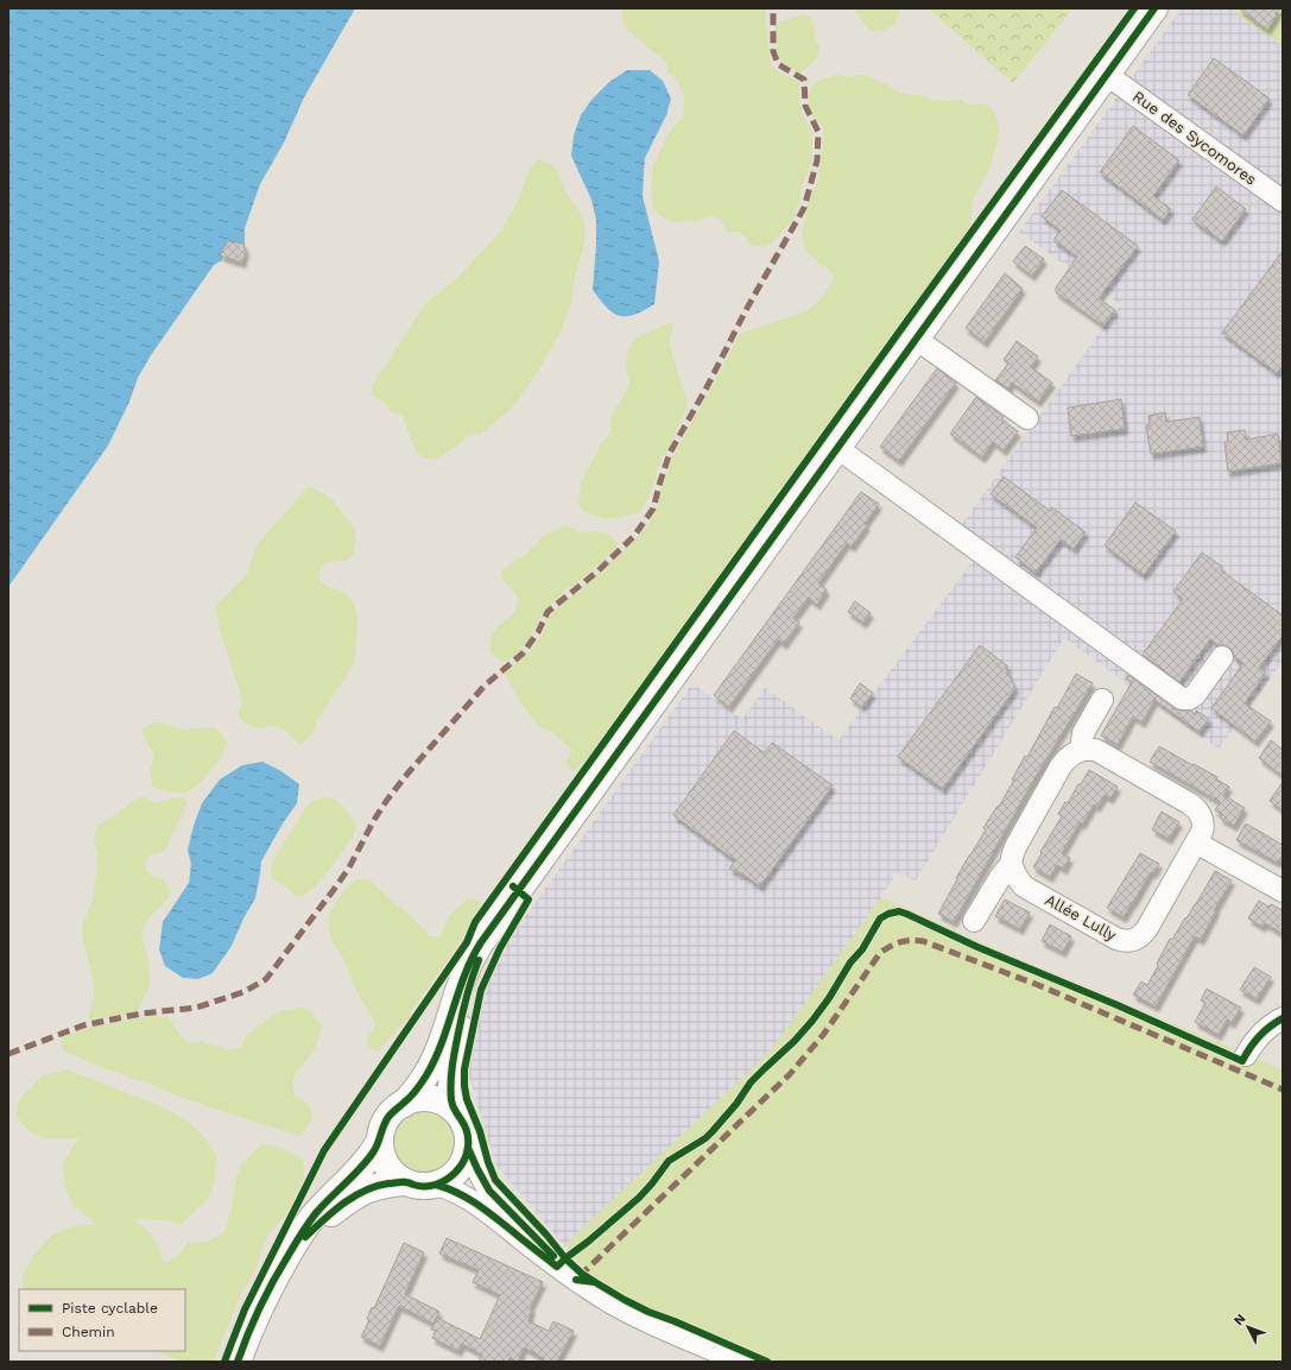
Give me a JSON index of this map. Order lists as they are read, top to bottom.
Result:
{
  "streets": {
    "street": ["Rue des Sycomores", "Allée Lully"]
  },
  "legend": ["Piste cyclable", "Chemin"],
  "north": "top left"
}
